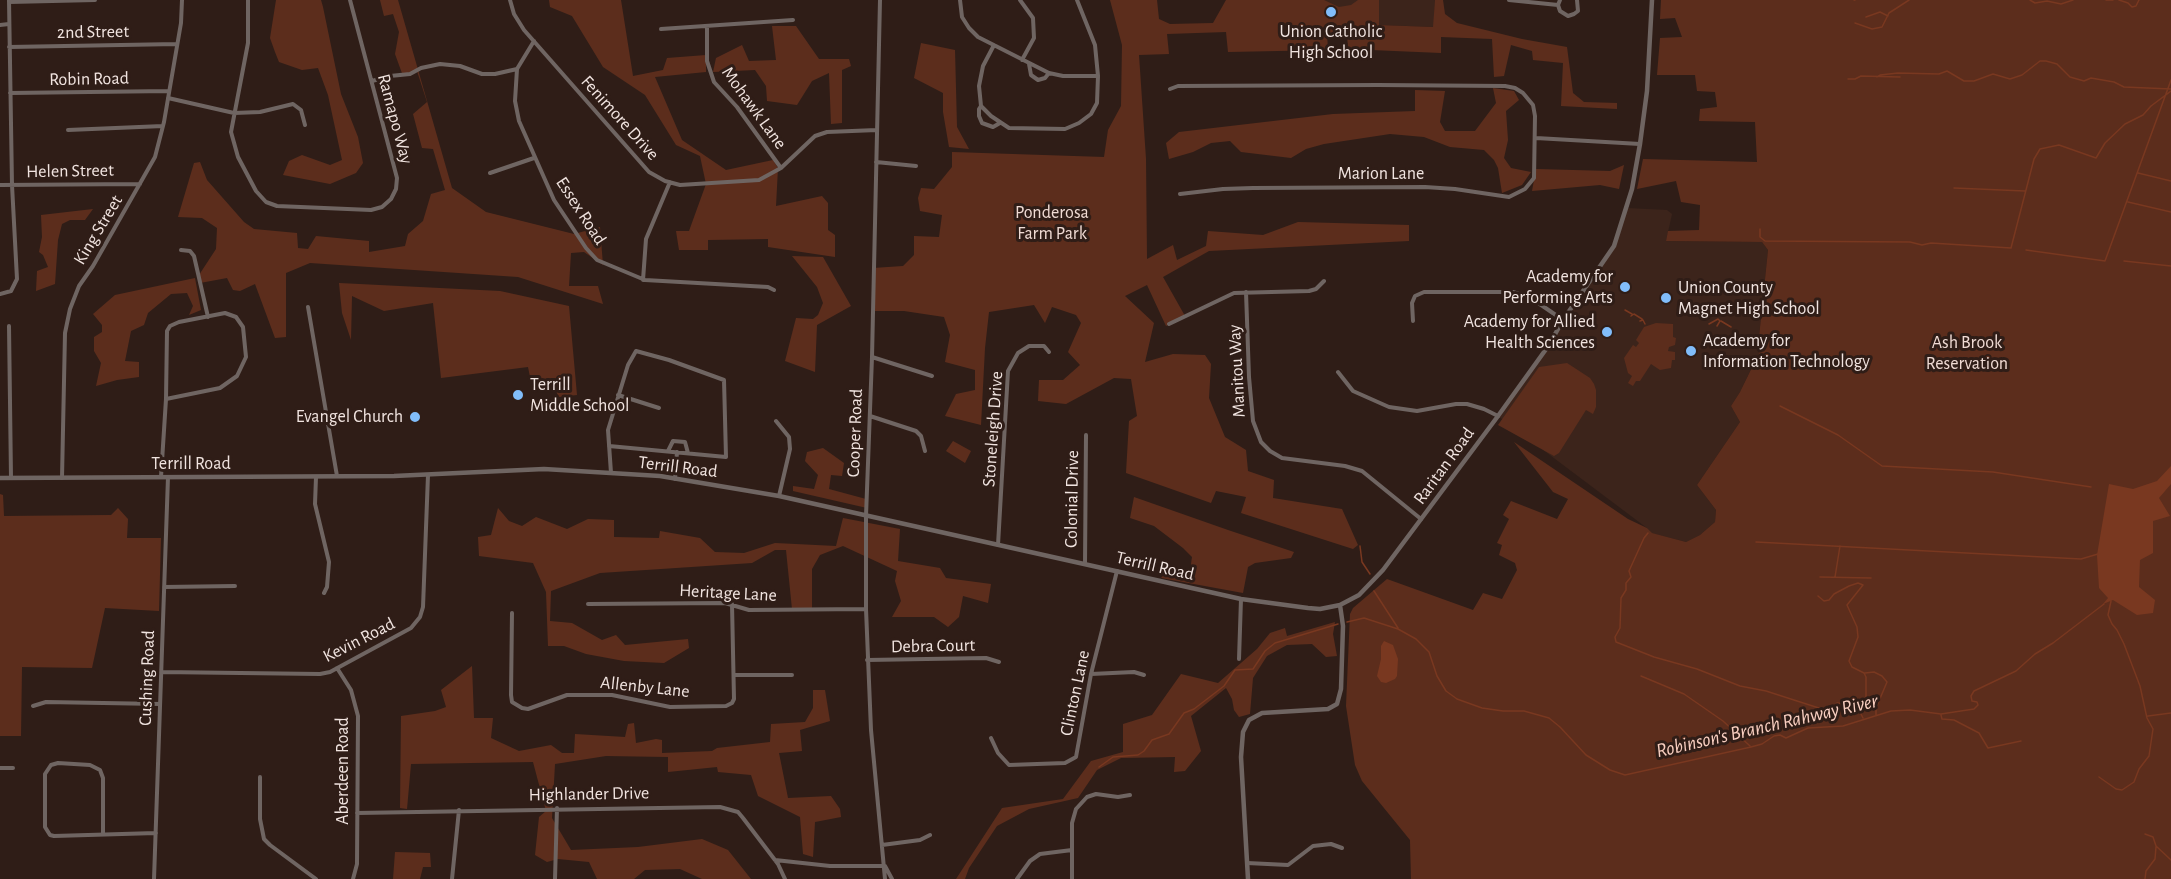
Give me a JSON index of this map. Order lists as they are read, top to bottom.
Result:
{
  "streets": {
    "street": [
      "2nd Street",
      "Robin Road",
      "Mohawk Lane",
      "Fenimore Drive",
      "Ramapo Way",
      "Helen Street",
      "Marion Lane",
      "Essex Road",
      "King Street",
      "Manitou Way",
      "Stoneleigh Drive",
      "Cooper Road",
      "Terrill Road",
      "Raritan Road",
      "Colonial Drive",
      "Heritage Lane",
      "Kevin Road",
      "Debra Court",
      "Cushing Road",
      "Allenby Lane",
      "Clinton Lane",
      "Aberdeen Road",
      "Highlander Drive"
    ]
  },
  "crossings": [
    ["2nd Street", "King Street"],
    ["Robin Road", "King Street"],
    ["Fenimore Drive", "Essex Road"],
    ["Helen Street", "King Street"],
    ["King Street", "Terrill Road"],
    ["Manitou Way", "Raritan Road"],
    ["Stoneleigh Drive", "Terrill Road"],
    ["Cooper Road", "Terrill Road"],
    ["Cooper Road", "Heritage Lane"],
    ["Cooper Road", "Debra Court"],
    ["Terrill Road", "Raritan Road"],
    ["Terrill Road", "Colonial Drive"],
    ["Terrill Road", "Kevin Road"],
    ["Terrill Road", "Cushing Road"],
    ["Terrill Road", "Clinton Lane"],
    ["Heritage Lane", "Allenby Lane"],
    ["Kevin Road", "Cushing Road"],
    ["Kevin Road", "Aberdeen Road"],
    ["Aberdeen Road", "Highlander Drive"]
  ],
  "water": ["Robinson's Branch Rahway River"],
  "parks": ["Ponderosa Farm Park", "Ash Brook Reservation"],
  "places": [
    "Union Catholic High School",
    "Academy for Performing Arts",
    "Union County Magnet High School",
    "Academy for Allied Health Sciences",
    "Academy for Information Technology",
    "Terrill Middle School",
    "Evangel Church"
  ]
}
